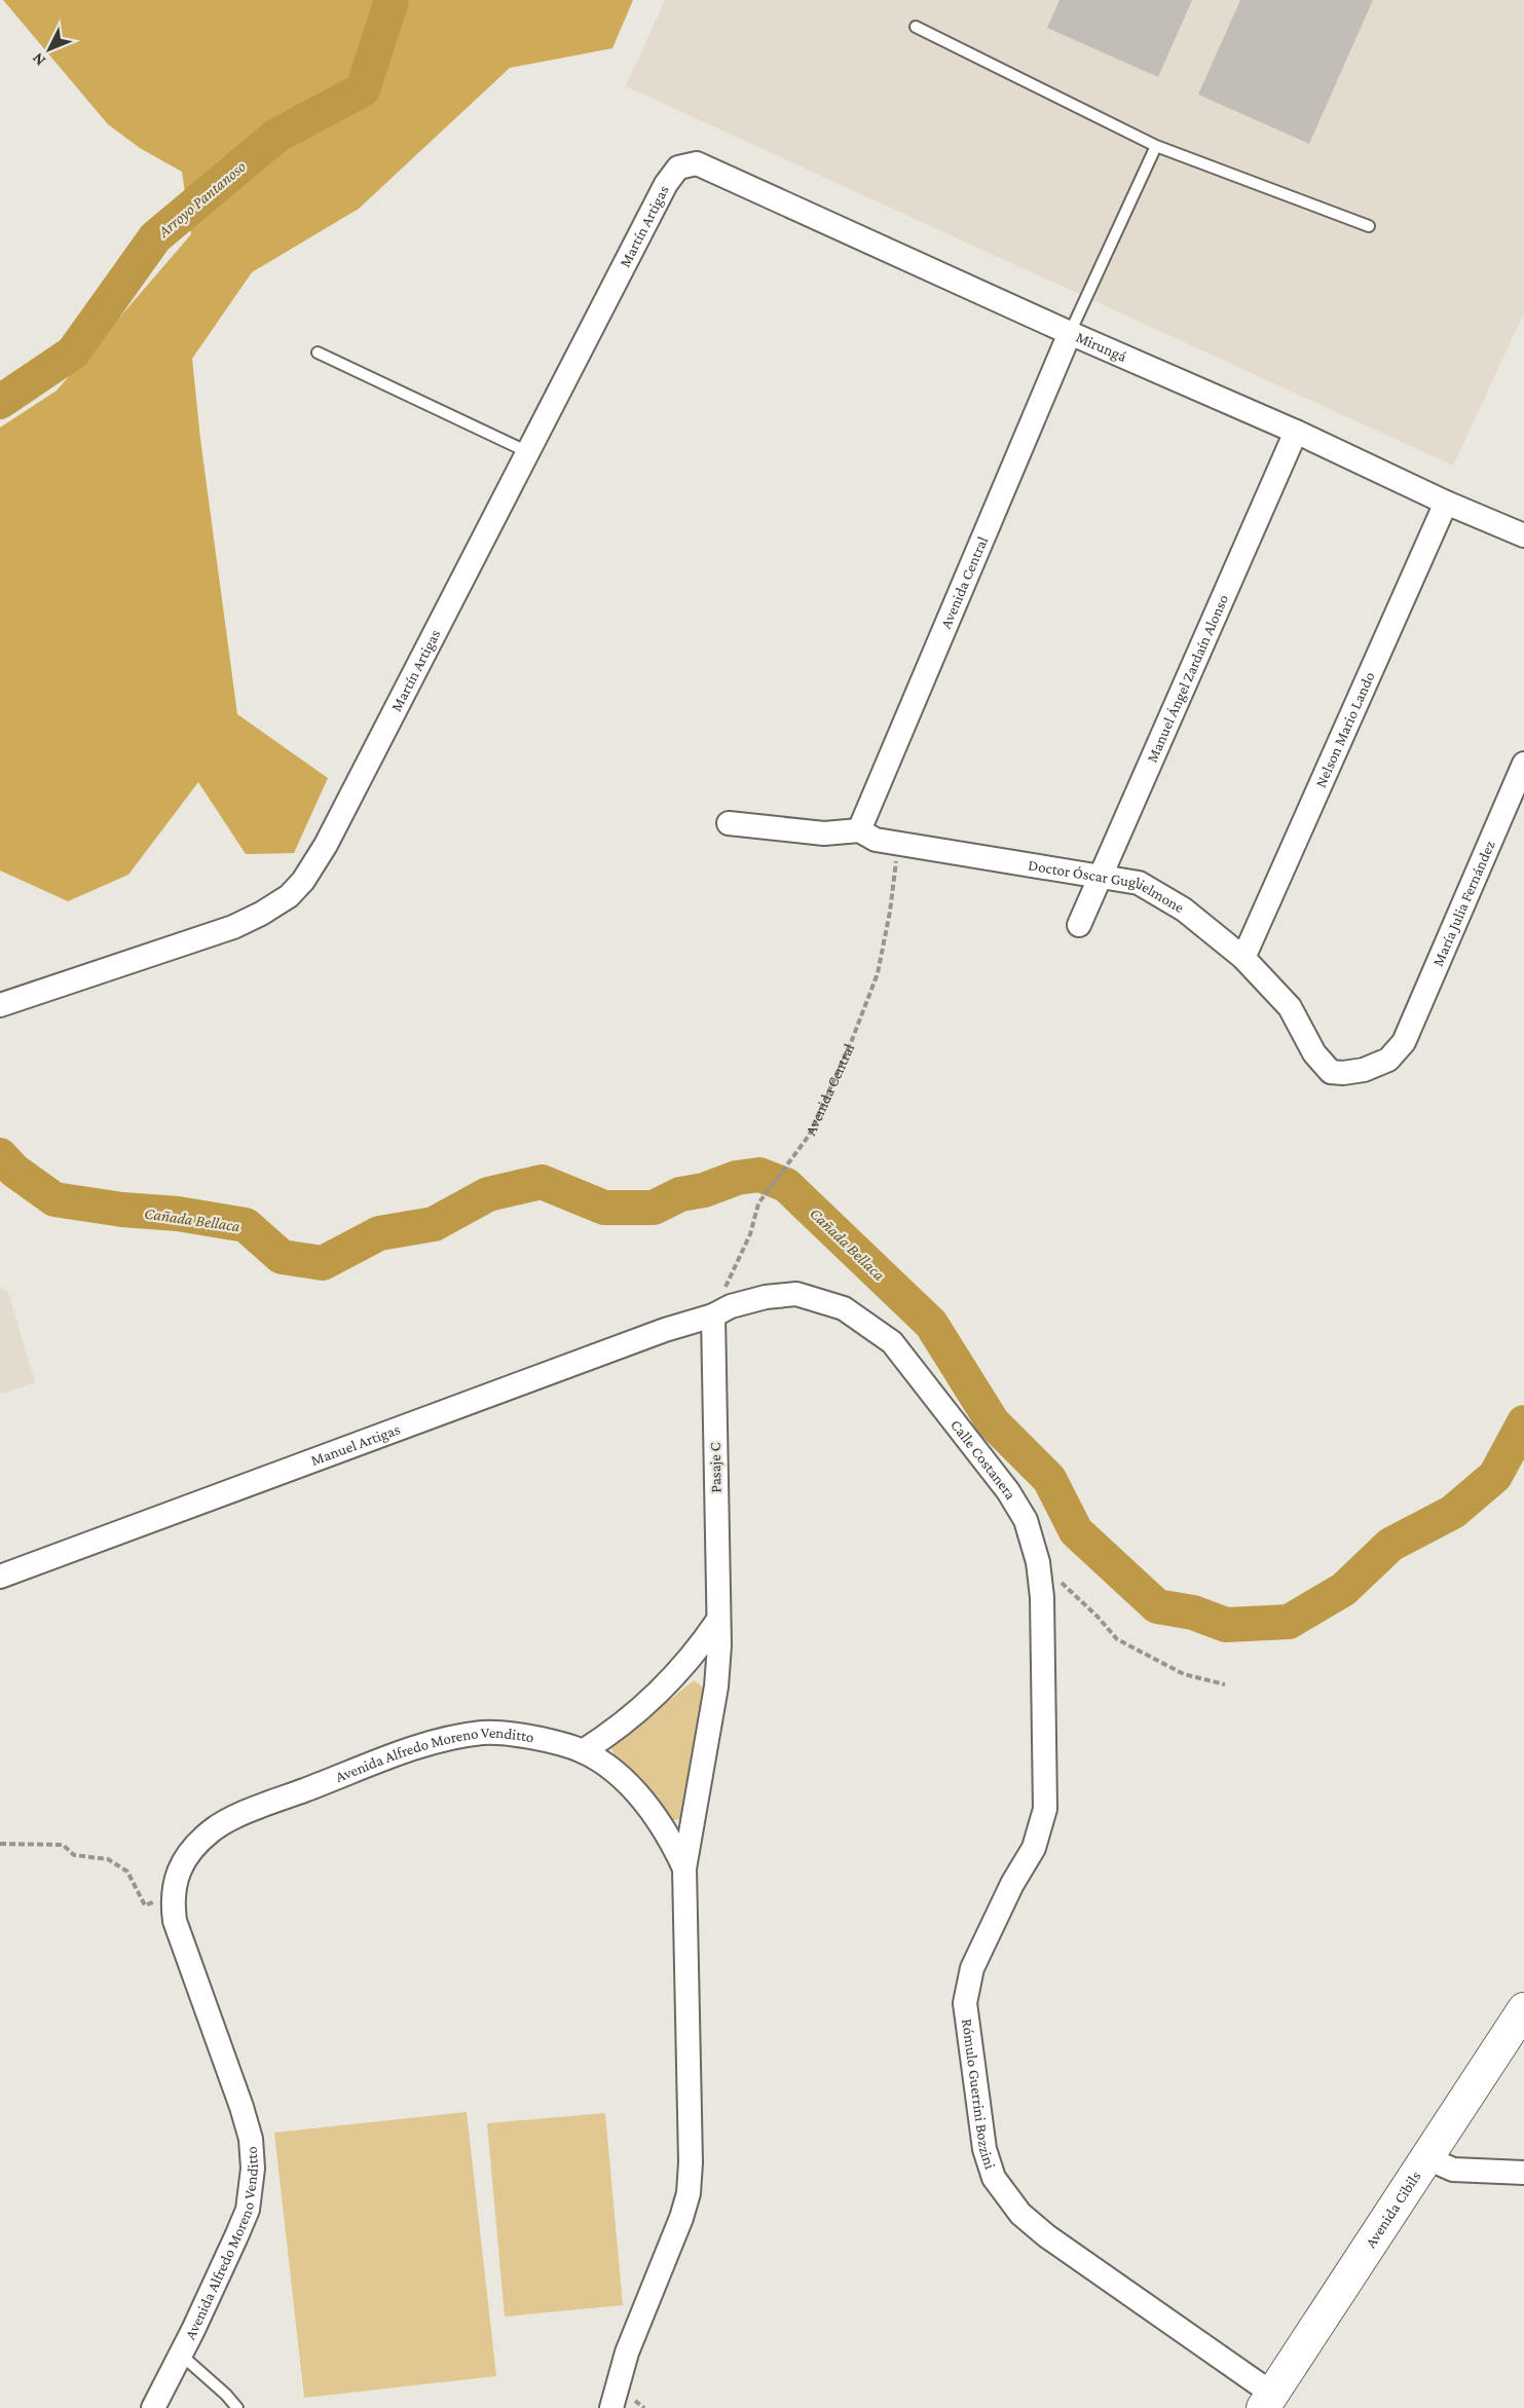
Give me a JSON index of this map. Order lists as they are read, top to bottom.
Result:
{
  "streets": {
    "street": [
      "Martín Artigas",
      "Mirungá",
      "Avenida Central",
      "Manuel Ángel Zardaín Alonso",
      "Nelson Mario Lando",
      "Doctor Óscar Guglielmone",
      "María Julia Fernández",
      "Manuel Artigas",
      "Calle Costanera",
      "Pasaje C",
      "Avenida Alfredo Moreno Venditto",
      "Rómulo Guerrini Bozzini",
      "Avenida Cibils"
    ]
  },
  "crossings": [
    ["Martín Artigas", "Mirungá"],
    ["Mirungá", "Avenida Central"],
    ["Mirungá", "Manuel Ángel Zardaín Alonso"],
    ["Mirungá", "Nelson Mario Lando"],
    ["Avenida Central", "Doctor Óscar Guglielmone"],
    ["Avenida Central", "Manuel Artigas"],
    ["Avenida Central", "Calle Costanera"],
    ["Avenida Central", "Pasaje C"],
    ["Manuel Ángel Zardaín Alonso", "Doctor Óscar Guglielmone"],
    ["Nelson Mario Lando", "Doctor Óscar Guglielmone"],
    ["Doctor Óscar Guglielmone", "María Julia Fernández"],
    ["Manuel Artigas", "Calle Costanera"],
    ["Manuel Artigas", "Pasaje C"],
    ["Calle Costanera", "Pasaje C"],
    ["Calle Costanera", "Rómulo Guerrini Bozzini"],
    ["Pasaje C", "Avenida Alfredo Moreno Venditto"],
    ["Rómulo Guerrini Bozzini", "Avenida Cibils"]
  ],
  "water": ["Arroyo Pantanoso", "Cañada Bellaca"],
  "north": "bottom left"
}
